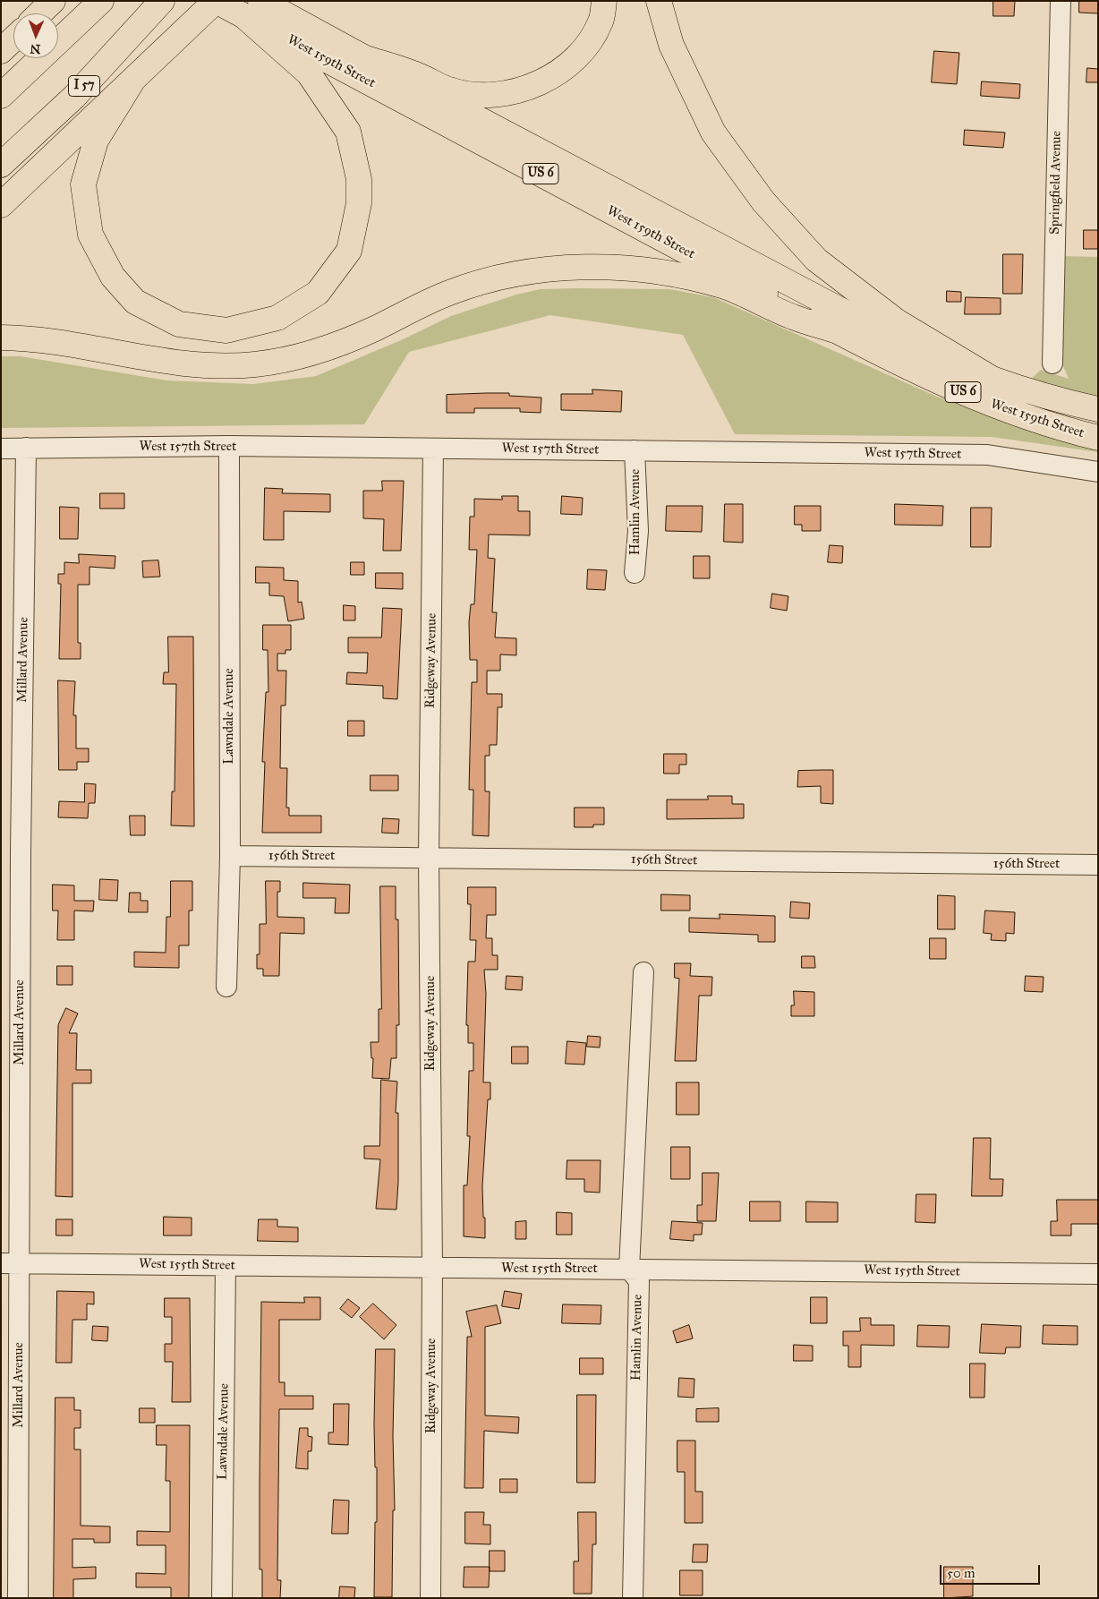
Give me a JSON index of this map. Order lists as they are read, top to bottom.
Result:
{
  "streets": {
    "main road": ["West 159th Street", "I 57", "US 6"],
    "street": [
      "Springfield Avenue",
      "West 157th Street",
      "Hamlin Avenue",
      "Millard Avenue",
      "Ridgeway Avenue",
      "Lawndale Avenue",
      "156th Street",
      "West 155th Street"
    ]
  },
  "crossings": [
    ["West 157th Street", "Hamlin Avenue"],
    ["West 157th Street", "Millard Avenue"],
    ["West 157th Street", "Ridgeway Avenue"],
    ["West 157th Street", "Lawndale Avenue"],
    ["Hamlin Avenue", "West 155th Street"],
    ["Millard Avenue", "West 155th Street"],
    ["Ridgeway Avenue", "156th Street"],
    ["Ridgeway Avenue", "West 155th Street"],
    ["Lawndale Avenue", "156th Street"],
    ["Lawndale Avenue", "West 155th Street"]
  ],
  "scale_bar": "50 m",
  "north": "bottom"
}
